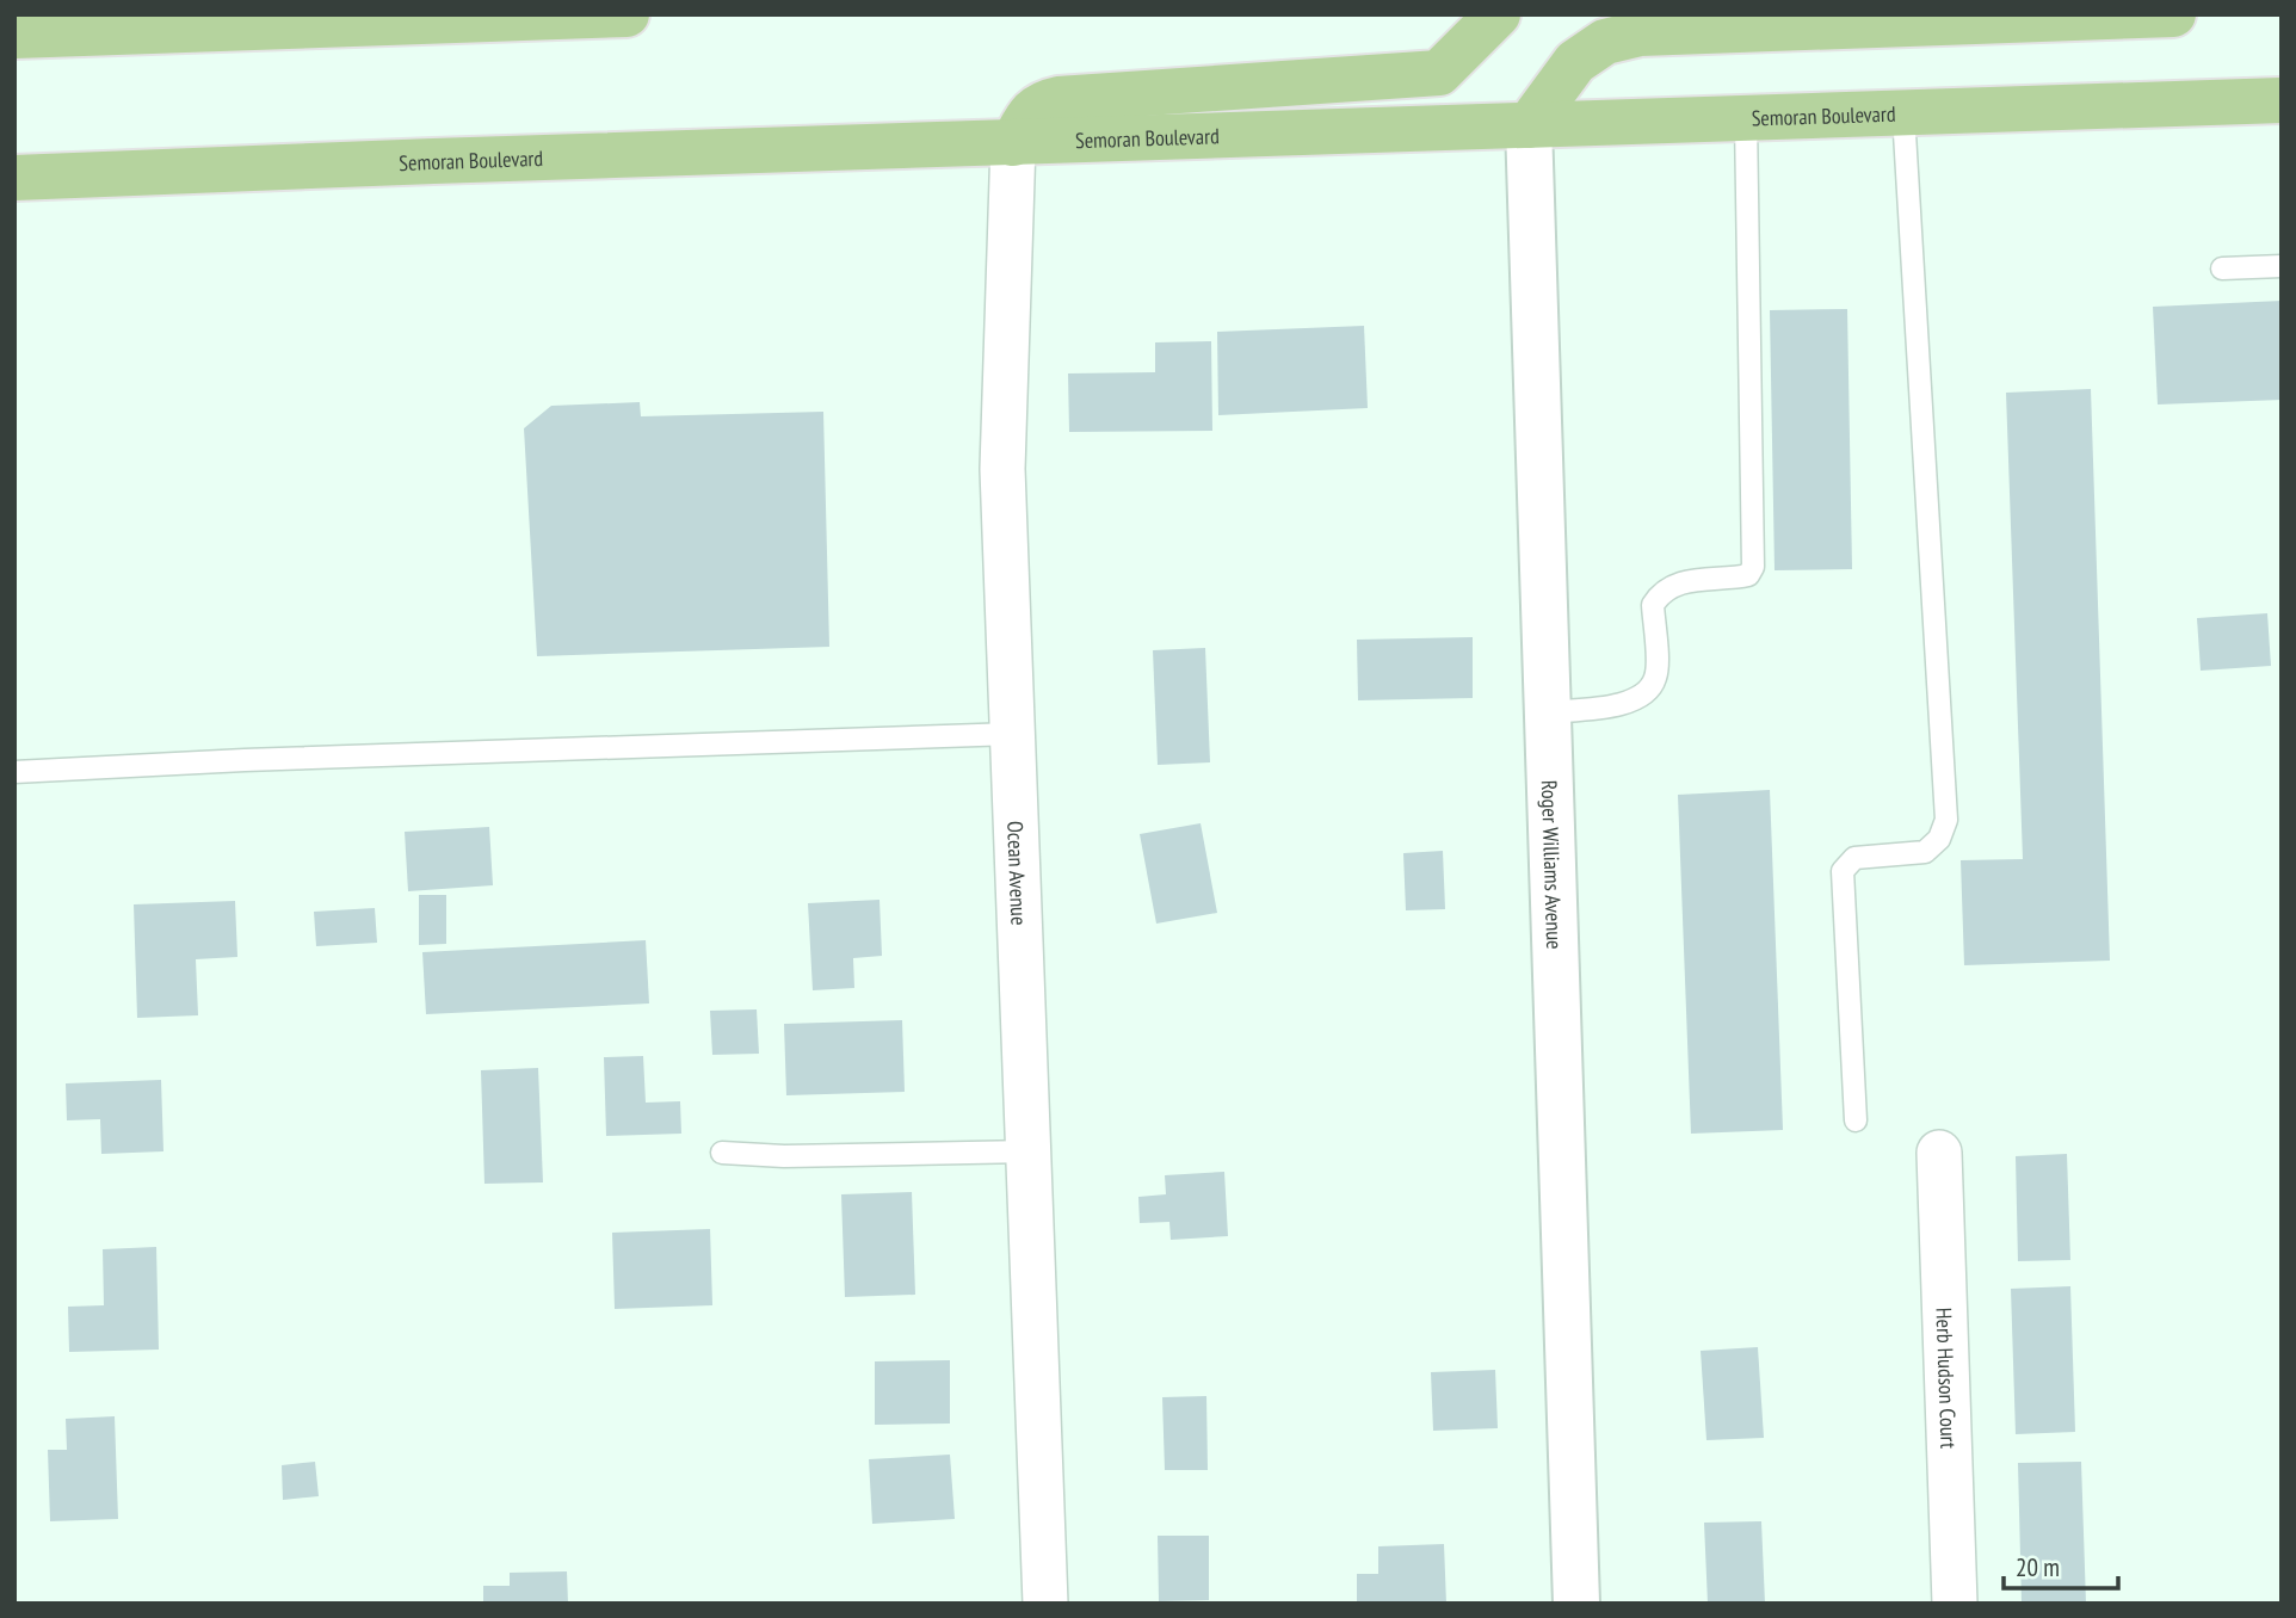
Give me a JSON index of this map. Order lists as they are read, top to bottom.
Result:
{
  "streets": {
    "main road": ["Semoran Boulevard"],
    "street": ["Roger Williams Avenue", "Ocean Avenue", "Herb Hudson Court"]
  },
  "crossings": [
    ["Semoran Boulevard", "Roger Williams Avenue"],
    ["Semoran Boulevard", "Ocean Avenue"]
  ],
  "scale_bar": "20 m"
}
